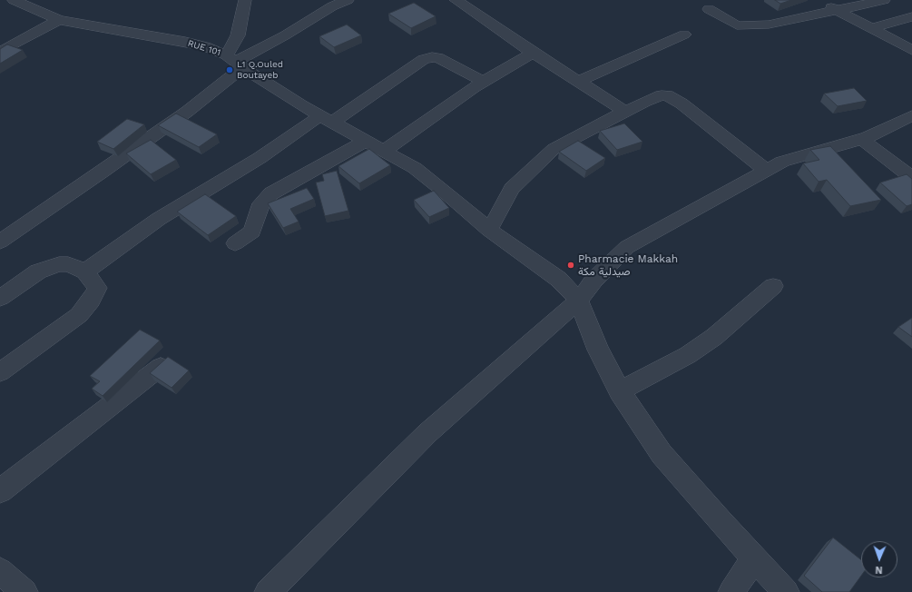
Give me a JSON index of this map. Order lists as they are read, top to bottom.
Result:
{
  "streets": {
    "street": ["RUE 101"]
  },
  "places": ["L1 Q.Ouled Boutayeb", "Pharmacie Makkah صيدلية مكة"],
  "north": "bottom"
}
